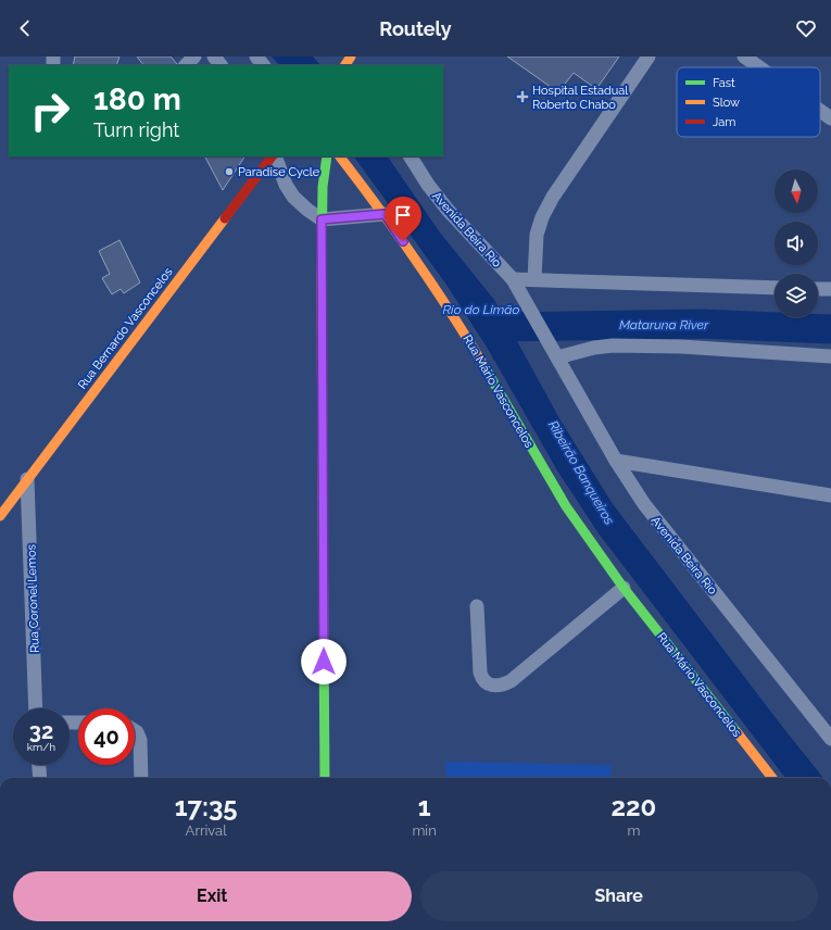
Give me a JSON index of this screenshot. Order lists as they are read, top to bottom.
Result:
{
  "streets": {
    "street": [
      "Avenida Beira Rio",
      "Rua Bernardo Vasconcelos",
      "Rua Mário Vasconcelos",
      "Rua Coronel Lemos"
    ]
  },
  "crossings": [
    ["Rua Bernardo Vasconcelos", "Rua Coronel Lemos"]
  ],
  "water": ["Rio do Limão", "Mataruna River", "Ribeirão Banqueiros"],
  "places": {
    "health": ["Hospital Estadual Roberto Chabo"],
    "other": ["Paradise Cycle"]
  },
  "legend": ["Fast", "Slow", "Jam"],
  "north": "bottom",
  "page": {
    "header": "Routely",
    "turn": ["180 m", "Turn right"],
    "speed": "32 km/h",
    "limit": "40",
    "eta": [
      "17:35",
      "Arrival",
      "1",
      "min",
      "220",
      "m"
    ],
    "buttons": ["Exit", "Share"]
  }
}
